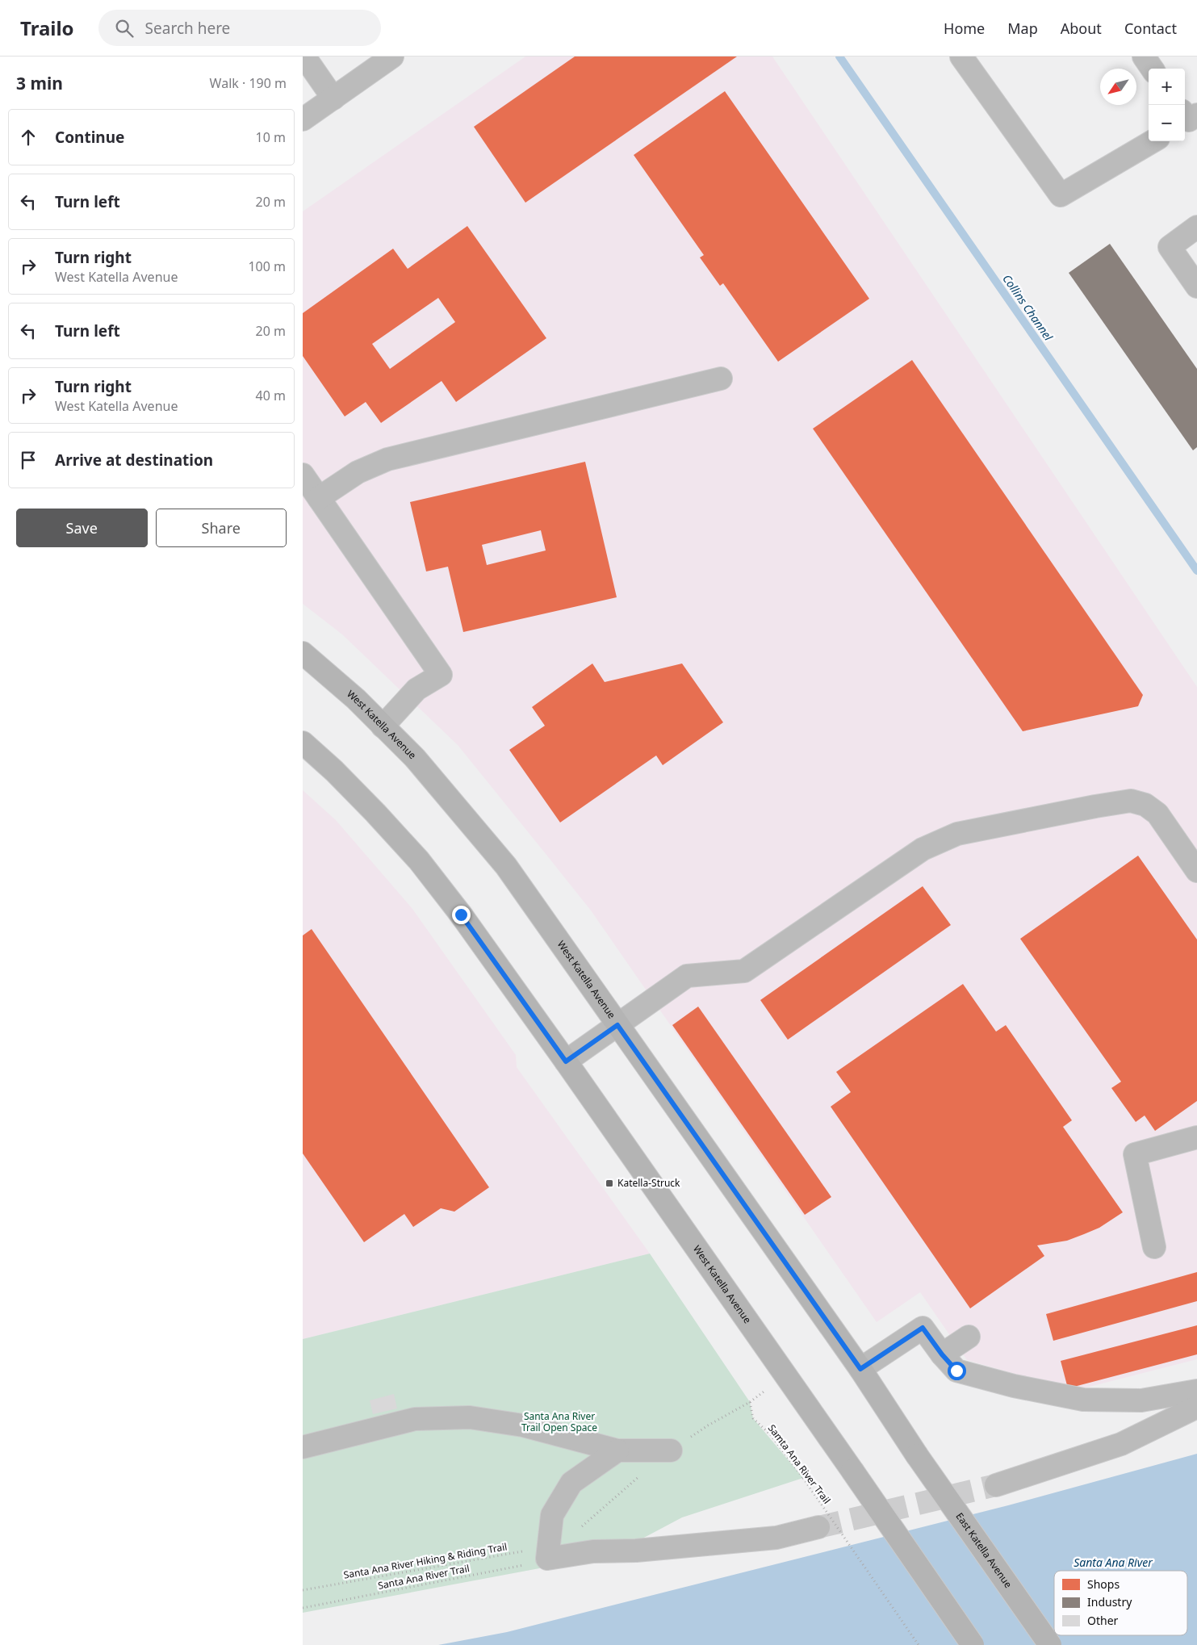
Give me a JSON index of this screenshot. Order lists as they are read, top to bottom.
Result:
{
  "streets": {
    "main road": ["West Katella Avenue", "East Katella Avenue"],
    "path": ["Samta Ana River Trail", "Santa Ana River Hiking & Riding Trail", "Santa Ana River Trail"]
  },
  "crossings": [
    ["West Katella Avenue", "East Katella Avenue"],
    ["Santa Ana River Hiking & Riding Trail", "Santa Ana River Trail"]
  ],
  "water": ["Collins Channel", "Santa Ana River"],
  "parks": ["Santa Ana River Trail Open Space"],
  "places": {
    "transit": ["Katella-Struck"]
  },
  "legend": ["Shops", "Industry", "Other"],
  "north": "bottom left",
  "page": {
    "header": "Trailo",
    "search": "Search here",
    "nav": [
      "Home",
      "Map",
      "About",
      "Contact"
    ],
    "heading": ["3 min", "Walk · 190 m"],
    "map_buttons": ["+", "−"],
    "list": [
      ["Continue", "10 m"],
      ["Turn left", "20 m"],
      ["Turn right", "West Katella Avenue", "100 m"],
      ["Turn left", "20 m"],
      ["Turn right", "West Katella Avenue", "40 m"],
      "Arrive at destination"
    ],
    "buttons": ["Save", "Share"]
  }
}
